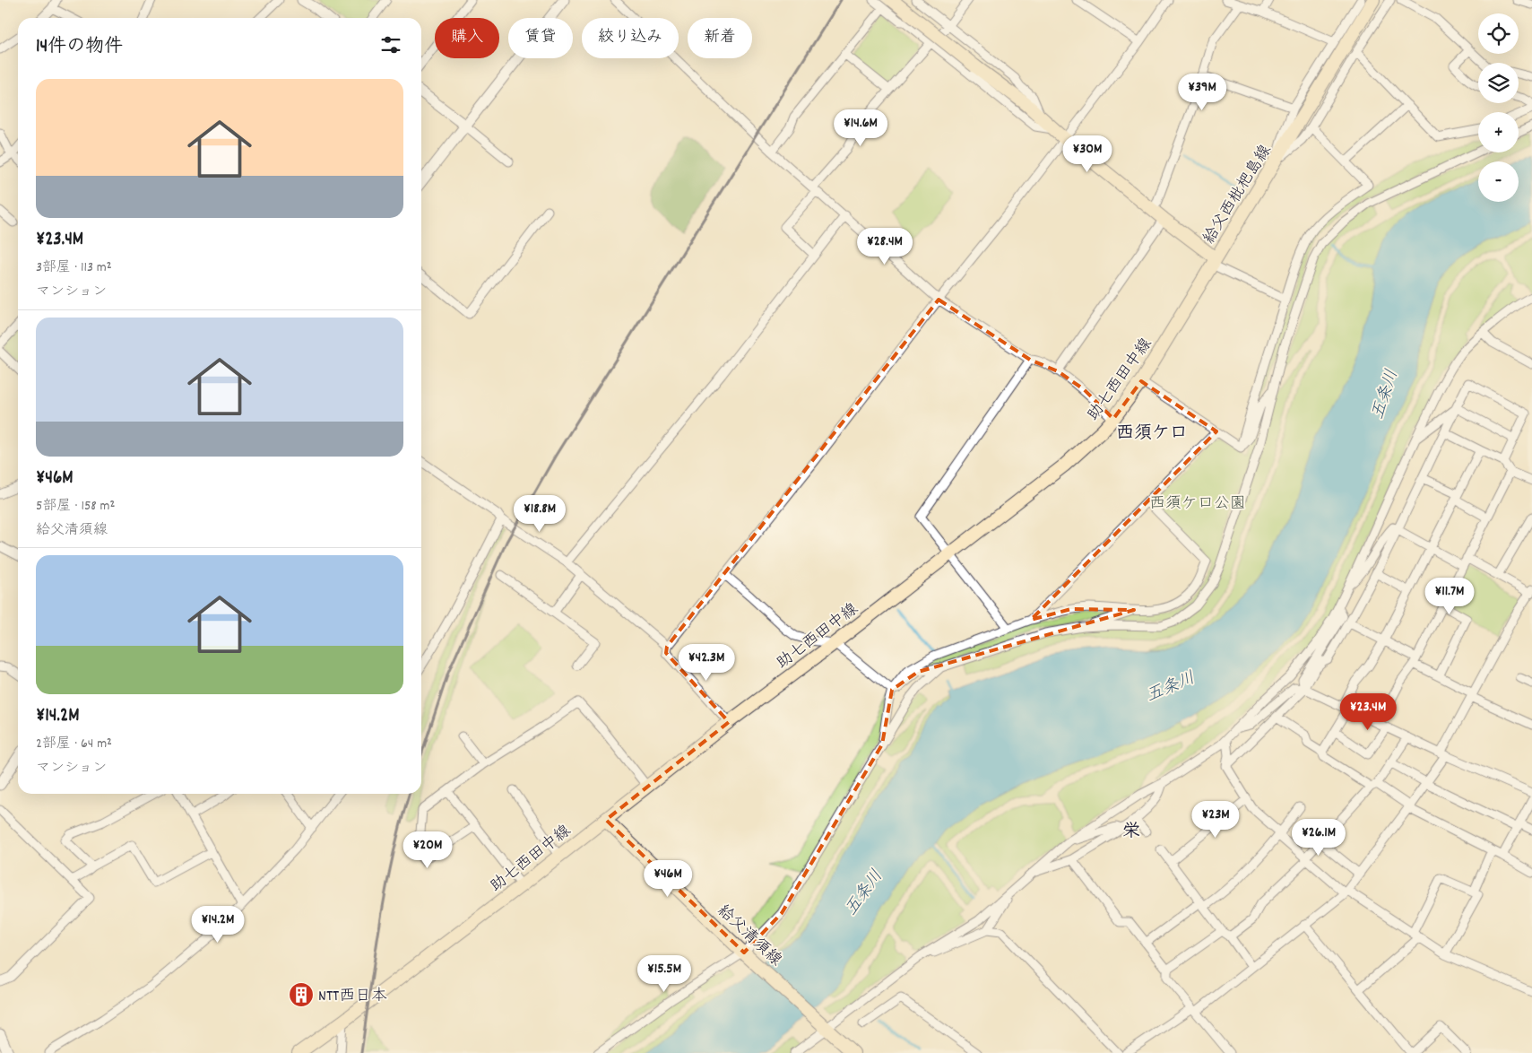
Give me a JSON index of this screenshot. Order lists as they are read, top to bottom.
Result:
{
  "streets": {
    "main road": ["給父西枇杷島線", "助七西田中線", "給父清須線"]
  },
  "crossings": [
    ["給父西枇杷島線", "助七西田中線"],
    ["助七西田中線", "給父清須線"]
  ],
  "districts": ["西須ケ口", "栄"],
  "water": ["五条川"],
  "parks": ["西須ケ口公園"],
  "places": {
    "building": ["NTT西日本"]
  },
  "page": {
    "map_buttons": ["+", "−"],
    "chip": [
      "購入",
      "賃貸",
      "絞り込み",
      "新着"
    ],
    "heading": "14件の物件",
    "list": [
      {
        "name": "¥23.4M",
        "note": "3部屋 · 113 m² · マンション"
      },
      {
        "name": "¥46M",
        "note": "5部屋 · 158 m² · 給父清須線"
      },
      {
        "name": "¥14.2M",
        "note": "2部屋 · 64 m² · マンション"
      }
    ],
    "price": [
      "¥39M",
      "¥14.6M",
      "¥30M",
      "¥28.4M",
      "¥18.8M",
      "¥11.7M",
      "¥42.3M",
      "¥23.4M",
      "¥23M",
      "¥26.1M",
      "¥20M",
      "¥46M",
      "¥14.2M",
      "¥15.5M"
    ]
  }
}
